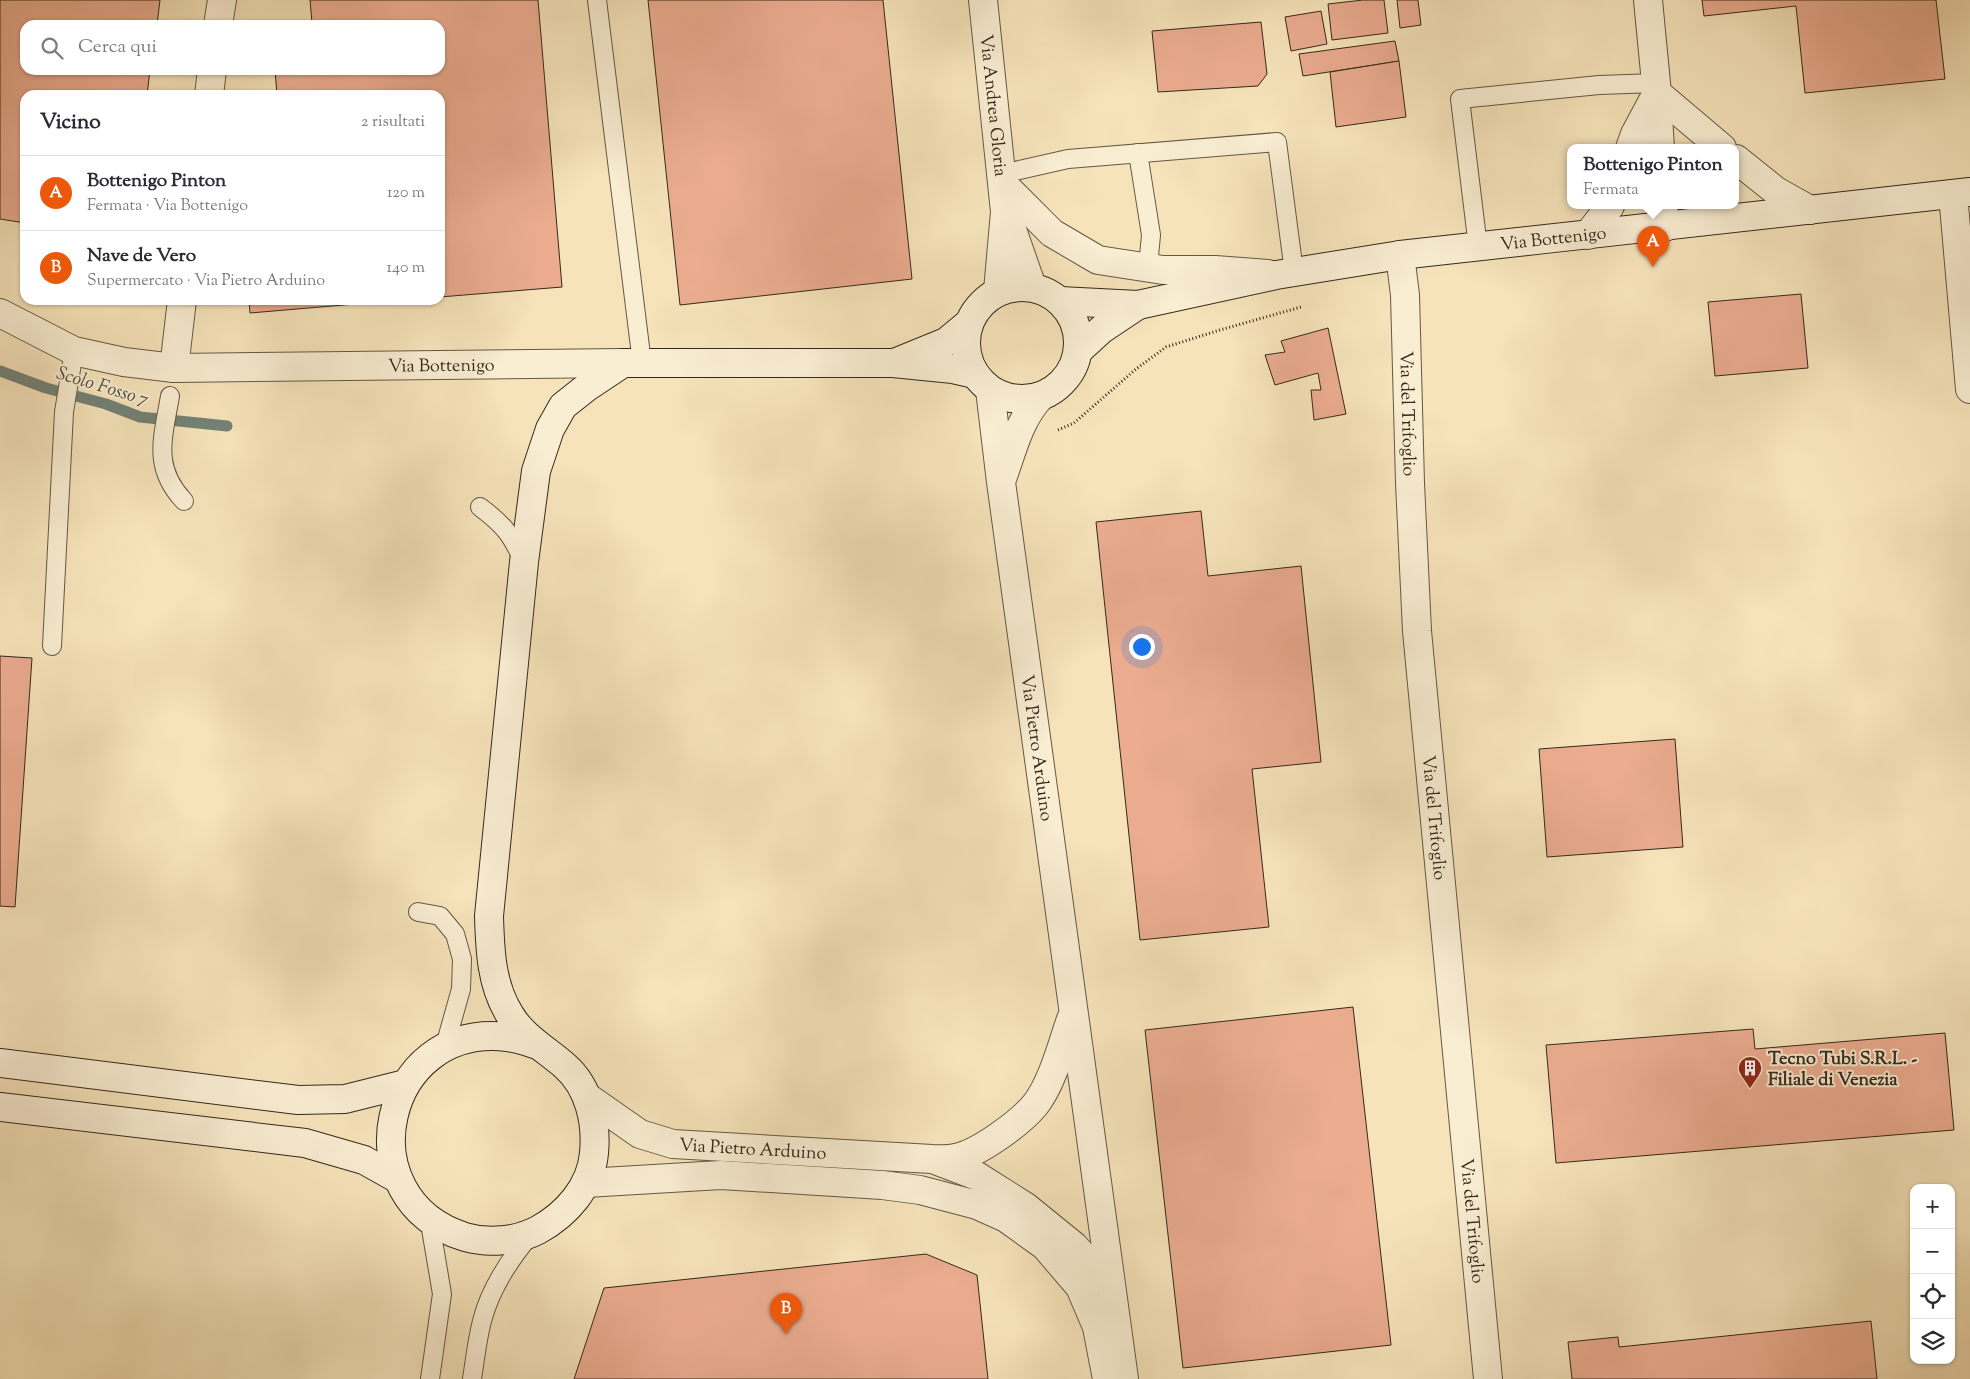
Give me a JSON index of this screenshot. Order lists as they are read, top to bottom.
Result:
{
  "streets": {
    "street": [
      "Via Andrea Gloria",
      "Via Bottenigo",
      "Via del Trifoglio",
      "Via Pietro Arduino"
    ]
  },
  "crossings": [
    ["Via Andrea Gloria", "Via Bottenigo"],
    ["Via Andrea Gloria", "Via Pietro Arduino"],
    ["Via Bottenigo", "Via del Trifoglio"],
    ["Via Bottenigo", "Via Pietro Arduino"]
  ],
  "water": ["Scolo Fosso 7"],
  "places": {
    "building": ["Tecno Tubi S.R.L. - Filiale di Venezia"]
  },
  "page": {
    "search": "Cerca qui",
    "heading": ["Vicino", "2 risultati"],
    "popup": ["Bottenigo Pinton", "Fermata"],
    "list": [
      {
        "mark": "A",
        "name": "Bottenigo Pinton",
        "note": "Fermata · Via Bottenigo",
        "value": "120 m"
      },
      {
        "mark": "B",
        "name": "Nave de Vero",
        "note": "Supermercato · Via Pietro Arduino",
        "value": "140 m"
      }
    ],
    "pins": ["A", "B"],
    "map_buttons": ["+", "−"]
  }
}
